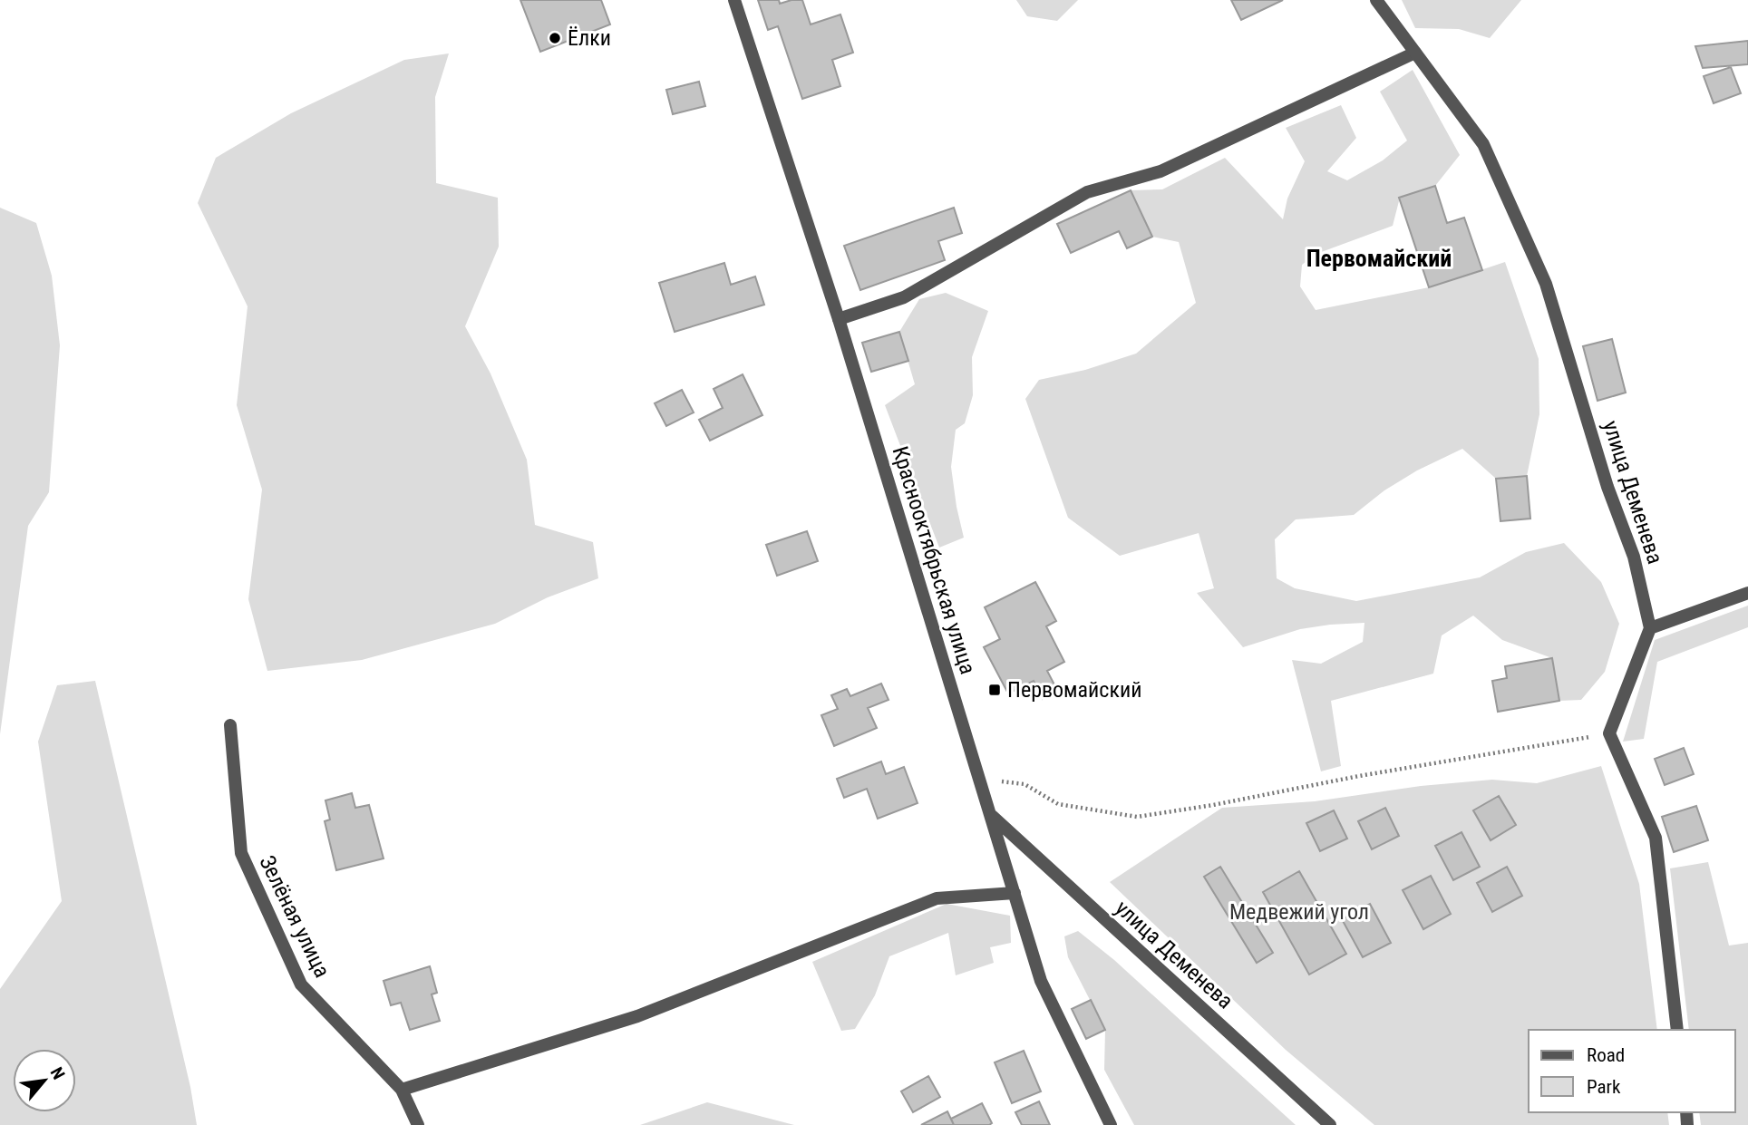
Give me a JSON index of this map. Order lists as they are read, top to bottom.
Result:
{
  "streets": {
    "street": ["улица Деменева", "Краснооктябрьская улица", "Зелёная улица"]
  },
  "crossings": [
    ["улица Деменева", "Краснооктябрьская улица"]
  ],
  "districts": ["Первомайский"],
  "parks": ["Медвежий угол"],
  "places": {
    "other": ["Ёлки"],
    "transit": ["Первомайский"]
  },
  "legend": ["Road", "Park"],
  "north": "top right"
}
